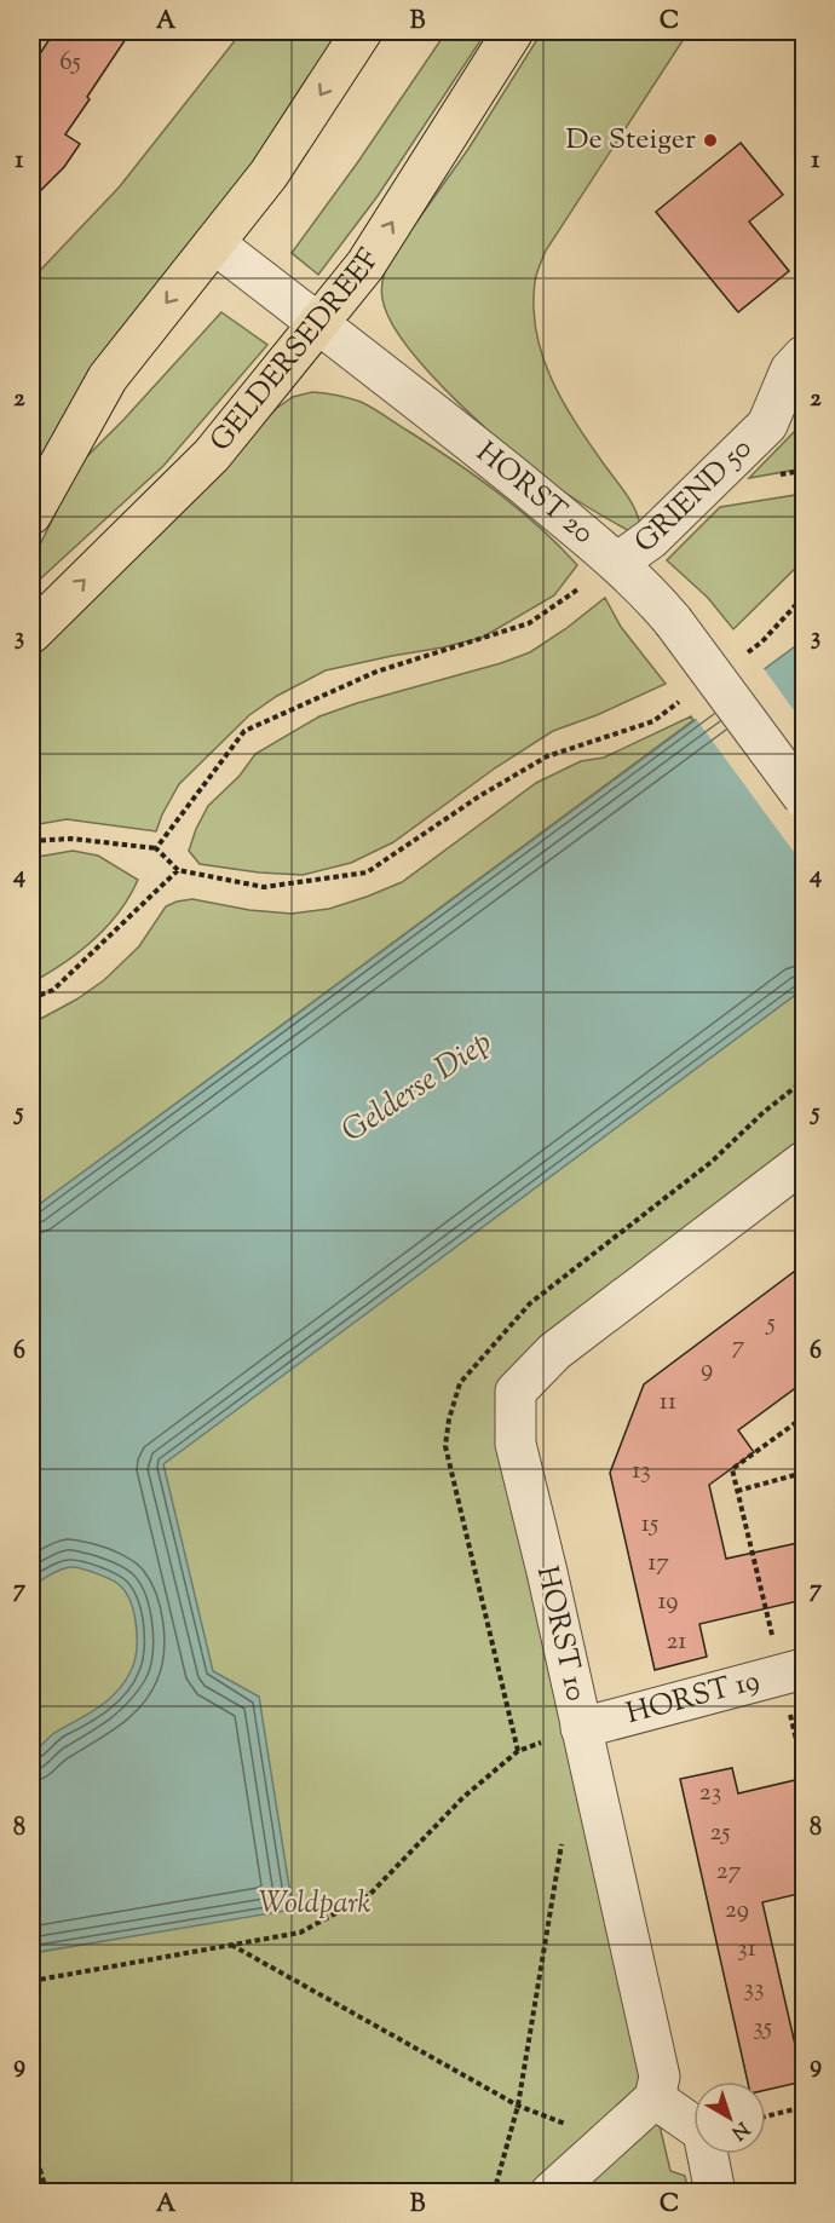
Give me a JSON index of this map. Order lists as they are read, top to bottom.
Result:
{
  "streets": {
    "main road": ["GELDERSEDREEF"],
    "street": [
      "GRIEND 50",
      "HORST 20",
      "HORST 10",
      "HORST 19"
    ]
  },
  "crossings": [
    ["GELDERSEDREEF", "HORST 20"],
    ["GRIEND 50", "HORST 20"],
    ["HORST 10", "HORST 19"]
  ],
  "water": ["Gelderse Diep"],
  "parks": ["Woldpark"],
  "places": ["De Steiger"],
  "house_numbers": [
    "65",
    "5",
    "7",
    "9",
    "11",
    "13",
    "15",
    "17",
    "19",
    "21",
    "23",
    "25",
    "27",
    "29",
    "31",
    "33",
    "35"
  ],
  "north": "bottom right",
  "grid": {
    "columns": ["A", "B", "C"],
    "rows": [
      "1",
      "2",
      "3",
      "4",
      "5",
      "6",
      "7",
      "8",
      "9"
    ]
  }
}
